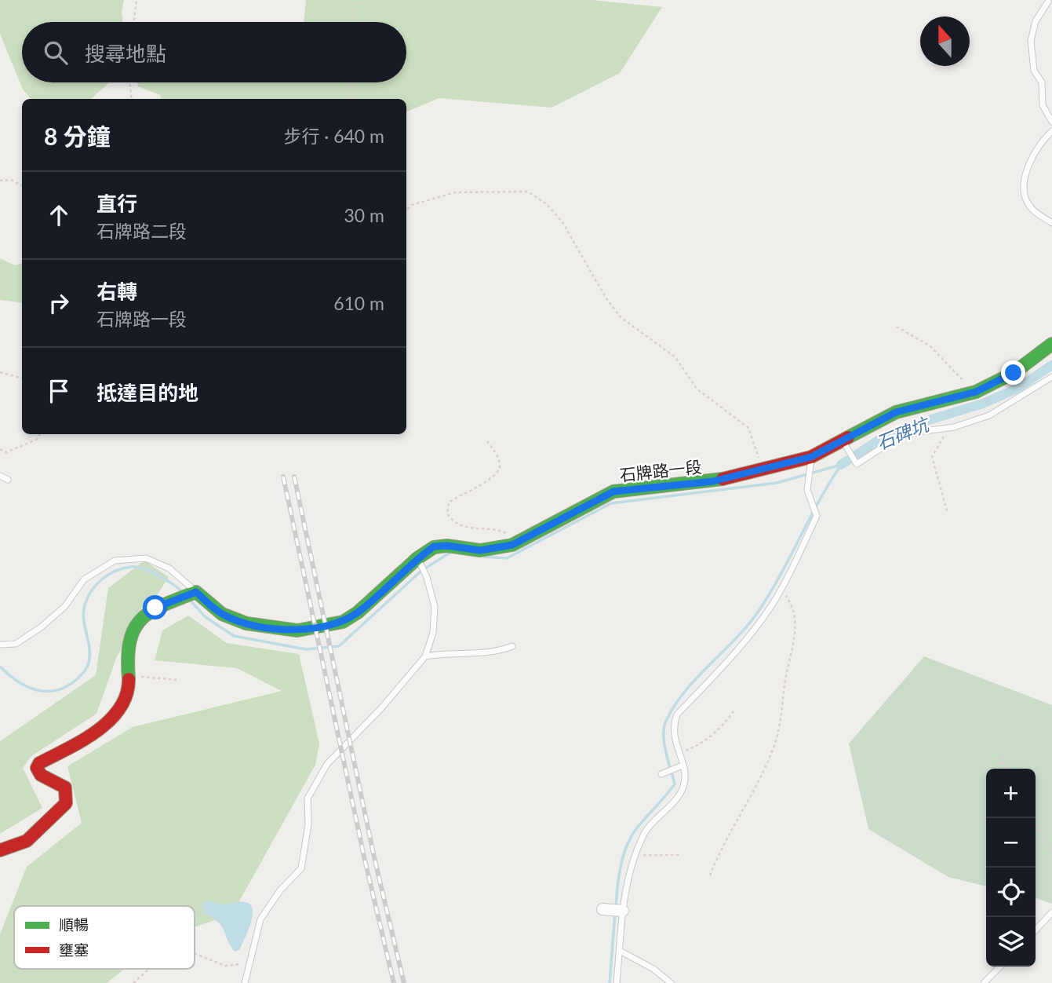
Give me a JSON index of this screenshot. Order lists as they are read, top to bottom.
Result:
{
  "streets": {
    "street": ["石牌路一段"]
  },
  "water": ["石碑坑"],
  "legend": ["順暢", "壅塞"],
  "north": "top",
  "page": {
    "search": "搜尋地點",
    "heading": ["8 分鐘", "步行 · 640 m"],
    "list": [
      ["直行", "石牌路二段", "30 m"],
      ["右轉", "石牌路一段", "610 m"],
      "抵達目的地"
    ],
    "map_buttons": ["+", "−"]
  }
}
